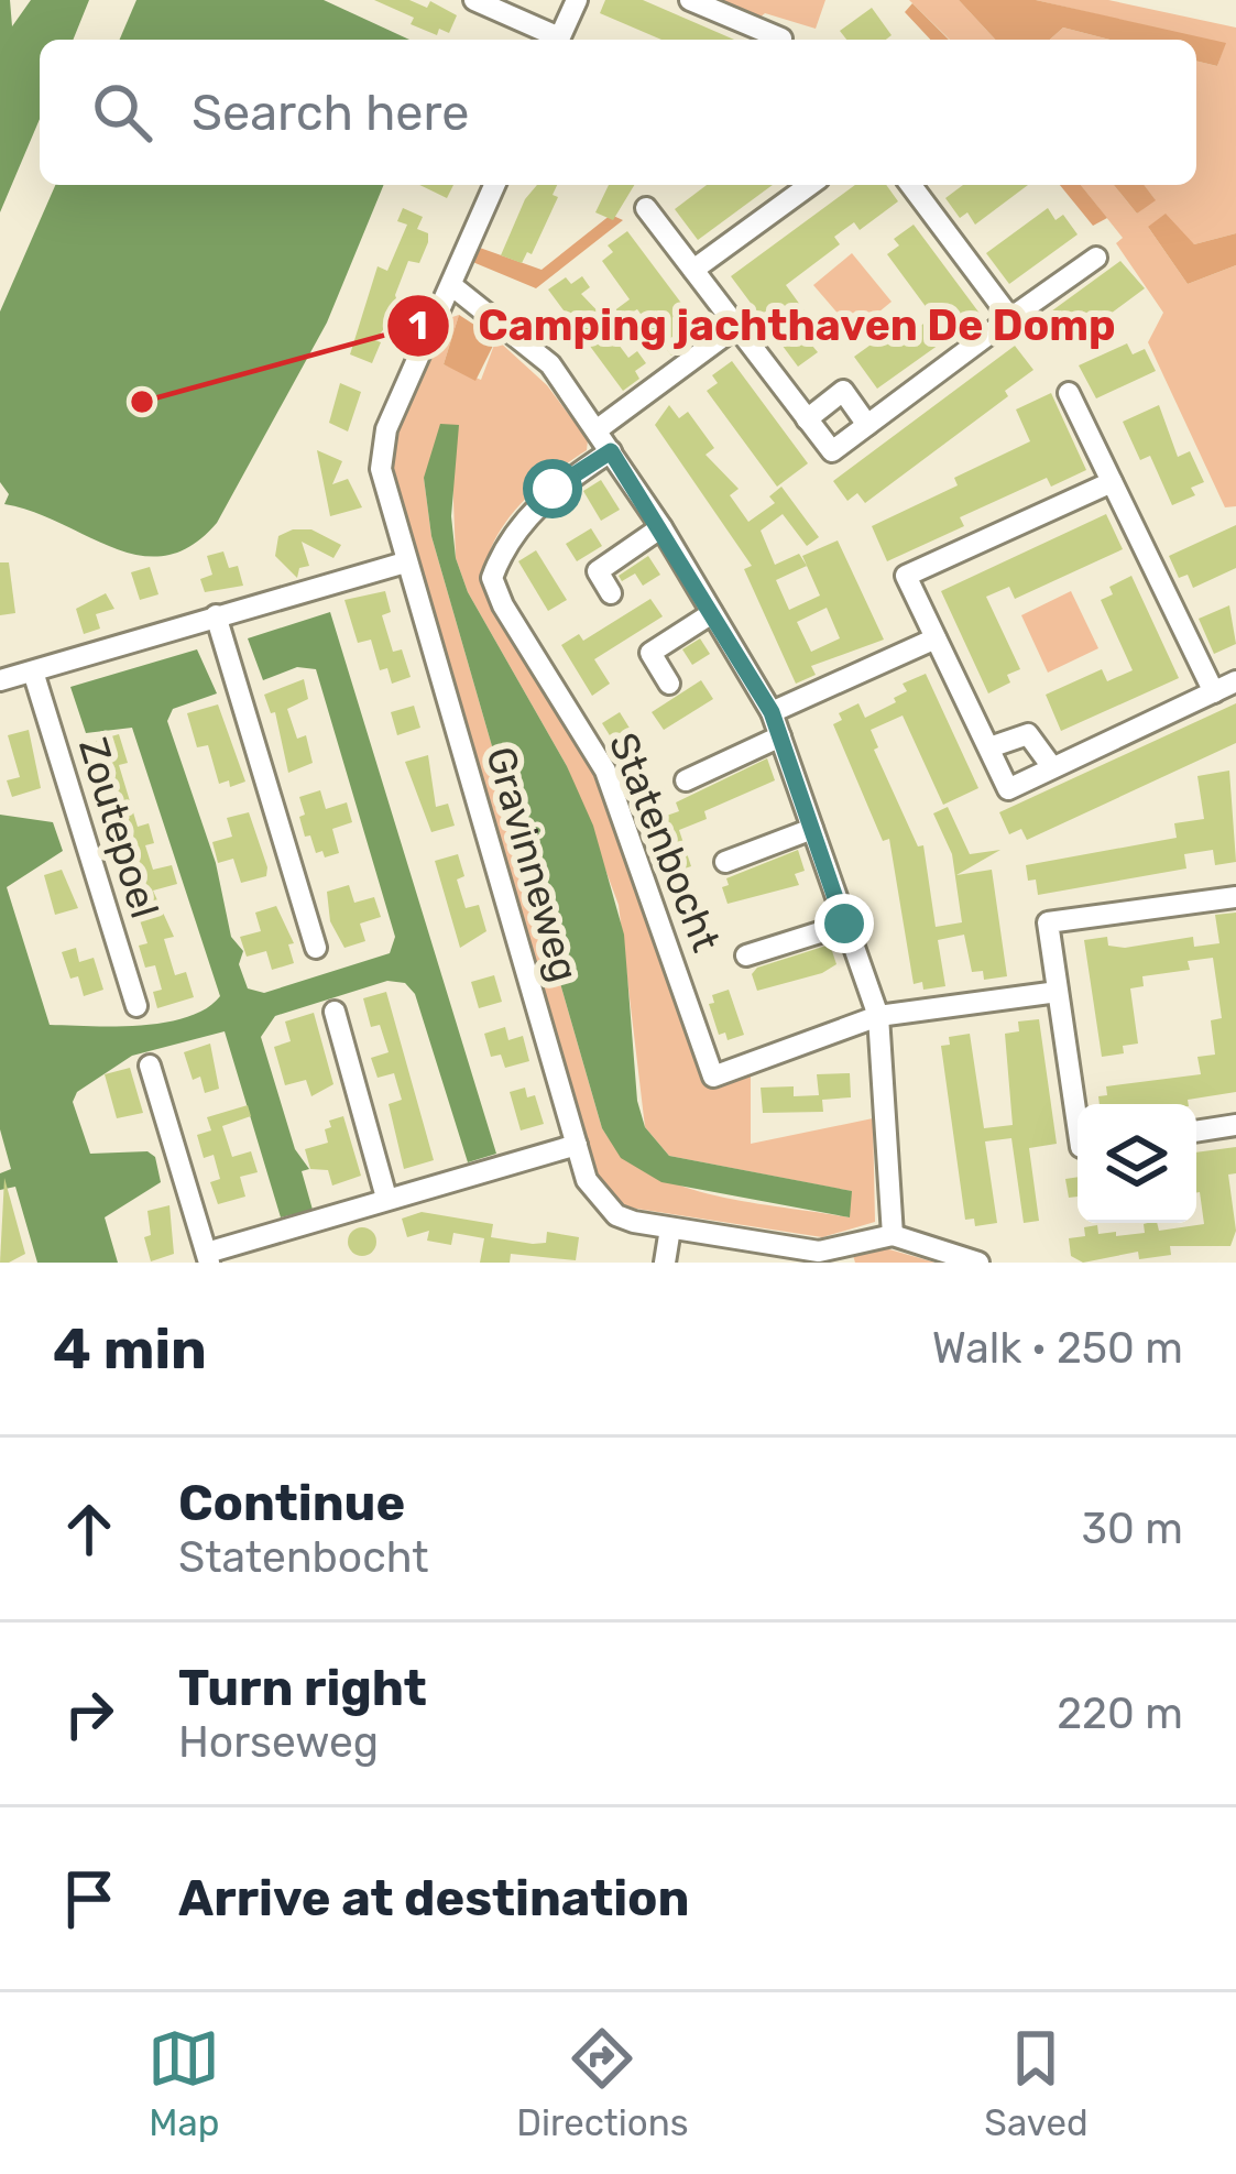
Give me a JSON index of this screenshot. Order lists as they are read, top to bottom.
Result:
{
  "streets": {
    "street": ["Zoutepoel", "Statenbocht", "Gravinneweg"]
  },
  "places": ["Camping jachthaven De Domp"],
  "page": {
    "search": "Search here",
    "heading": ["4 min", "Walk · 250 m"],
    "list": [
      ["Continue", "Statenbocht", "30 m"],
      ["Turn right", "Horseweg", "220 m"],
      "Arrive at destination"
    ],
    "nav": ["Map", "Directions", "Saved"]
  }
}
